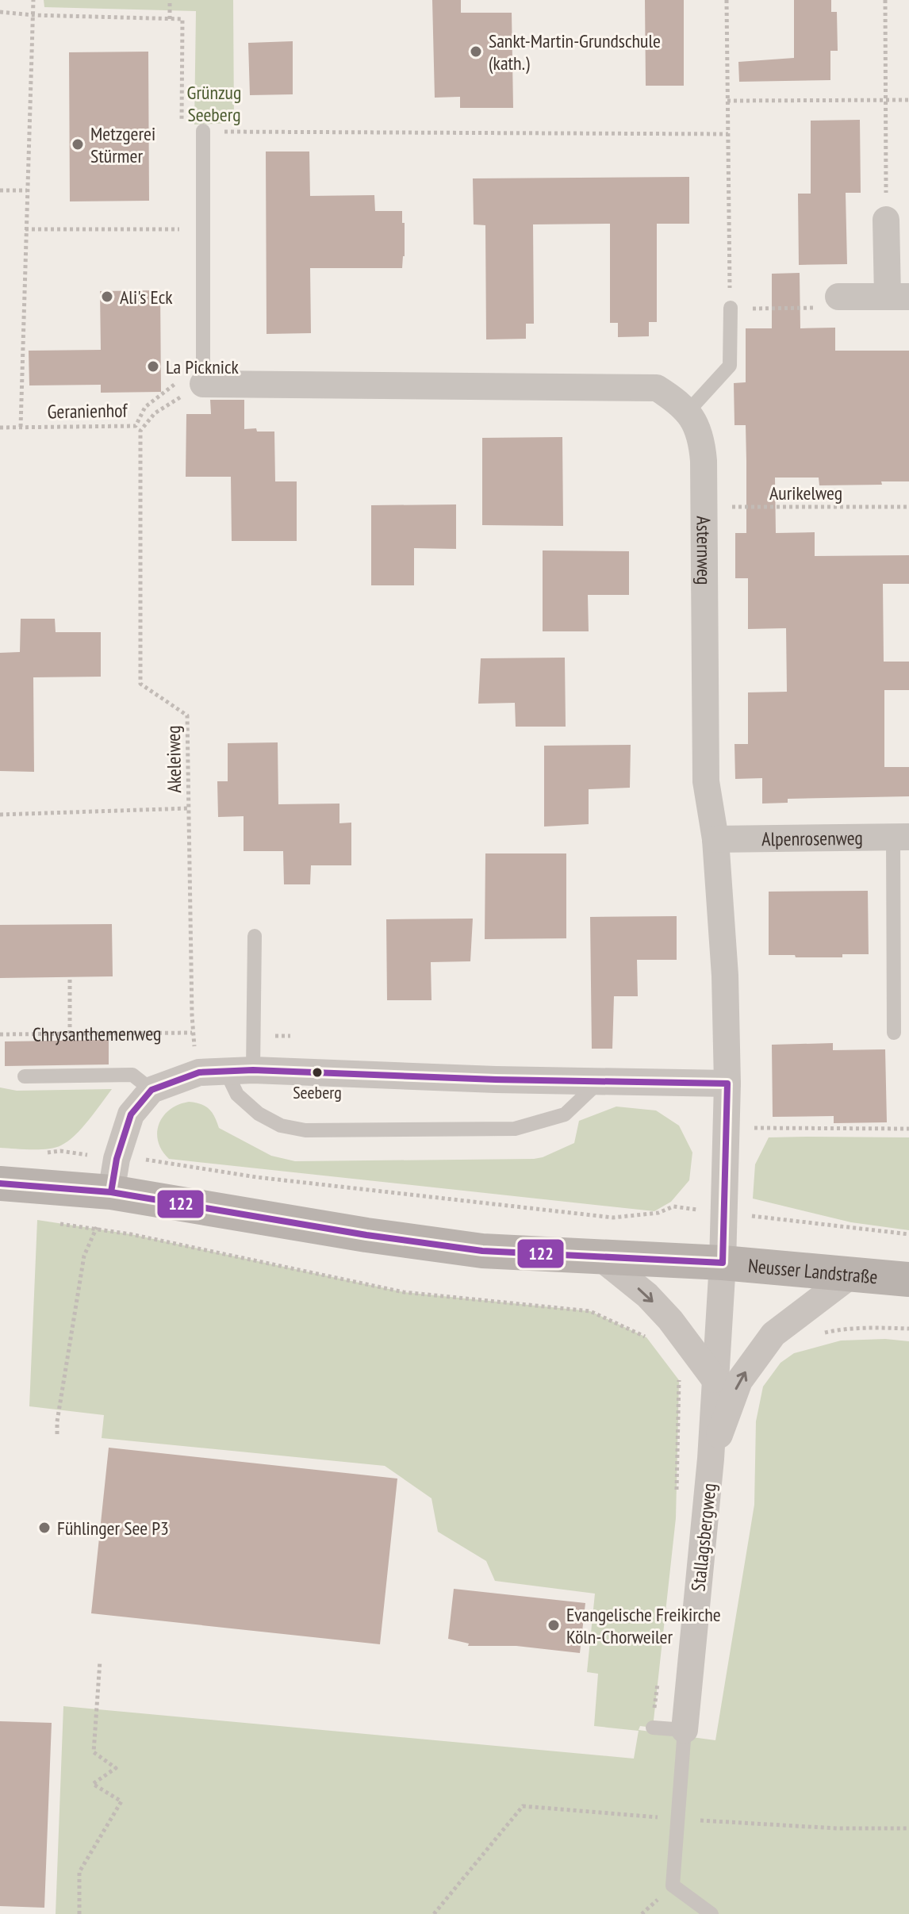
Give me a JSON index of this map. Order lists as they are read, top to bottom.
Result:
{
  "streets": {
    "main road": ["Neusser Landstraße"],
    "street": ["Asternweg", "Alpenrosenweg", "Stallagsbergweg"],
    "path": [
      "Geranienhof",
      "Aurikelweg",
      "Akeleiweg",
      "Chrysanthemenweg"
    ]
  },
  "crossings": [
    ["Geranienhof", "Asternweg"],
    ["Geranienhof", "Akeleiweg"],
    ["Aurikelweg", "Asternweg"],
    ["Asternweg", "Akeleiweg"],
    ["Asternweg", "Alpenrosenweg"],
    ["Asternweg", "Neusser Landstraße"],
    ["Asternweg", "Stallagsbergweg"],
    ["Akeleiweg", "Chrysanthemenweg"],
    ["Neusser Landstraße", "Stallagsbergweg"]
  ],
  "parks": ["Grünzug Seeberg"],
  "places": [
    "Sankt-Martin-Grundschule (kath.)",
    "Metzgerei Stürmer",
    "Ali's Eck",
    "La Picknick",
    "Seeberg",
    "Fühlinger See P3",
    "Evangelische Freikirche Köln-Chorweiler"
  ],
  "lines": ["transit line 122"]
}
